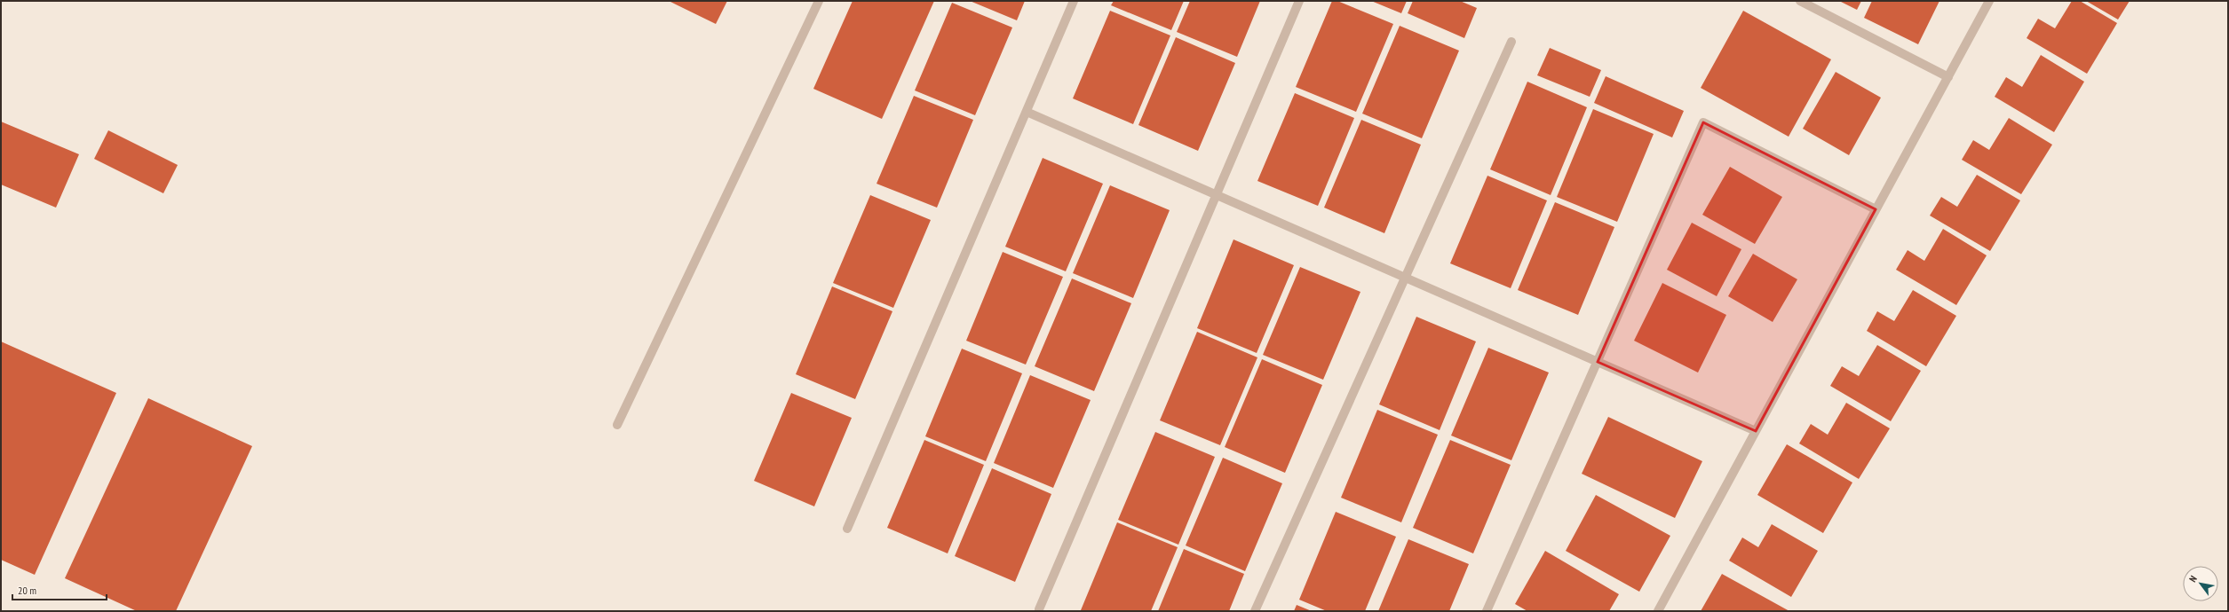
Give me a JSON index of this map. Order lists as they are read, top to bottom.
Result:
{
  "scale_bar": "20 m",
  "north": "top left"
}
